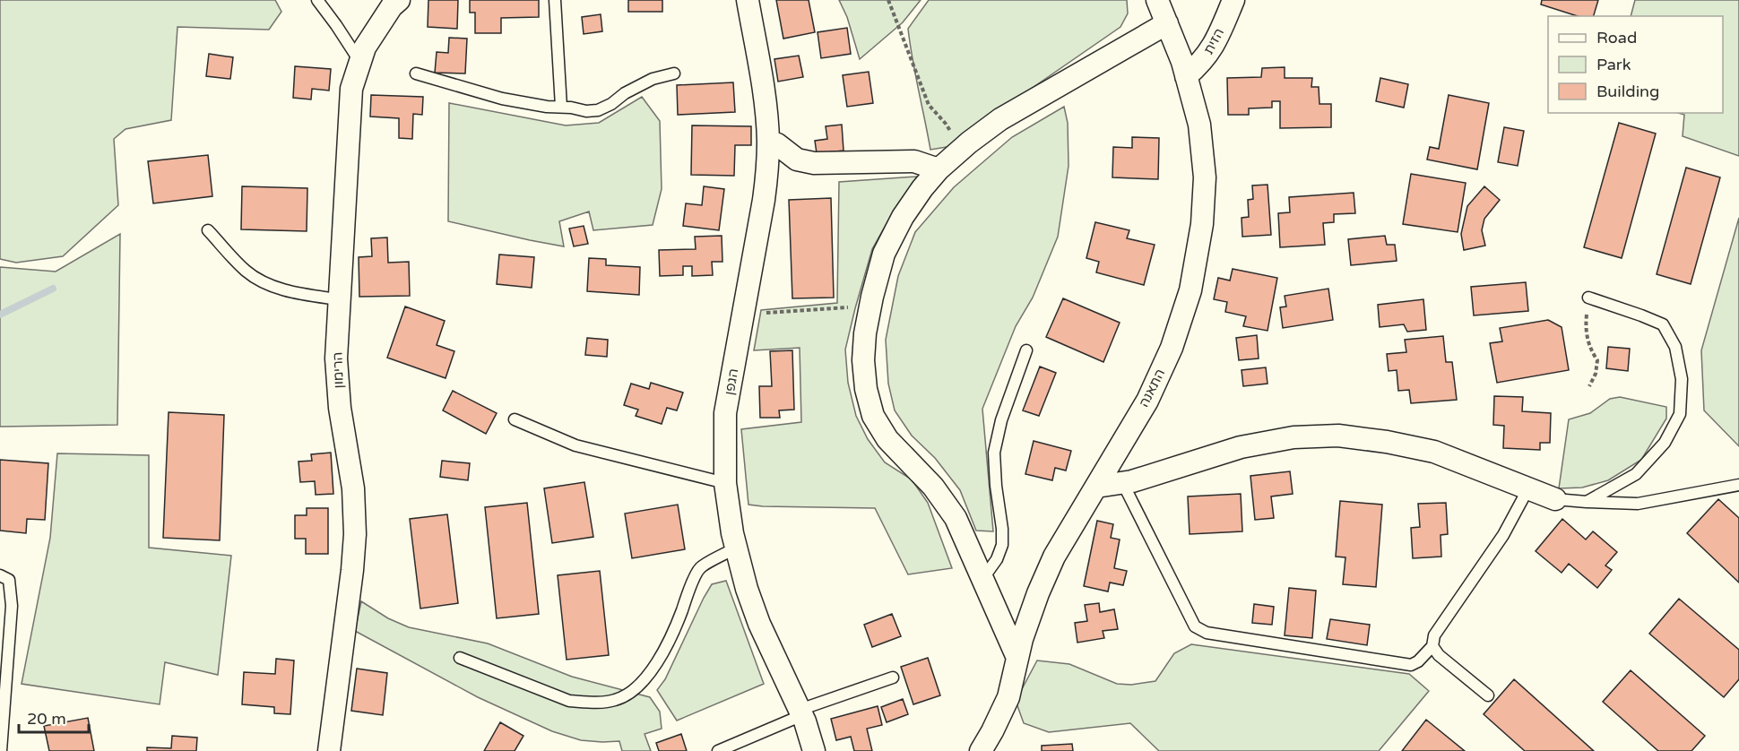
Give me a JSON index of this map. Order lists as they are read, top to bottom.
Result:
{
  "streets": {
    "street": [
      "הזית",
      "הרימון",
      "הגפן",
      "התאנה"
    ]
  },
  "crossings": [
    ["הזית", "התאנה"]
  ],
  "legend": ["Road", "Park", "Building"],
  "scale_bar": "20 m"
}
